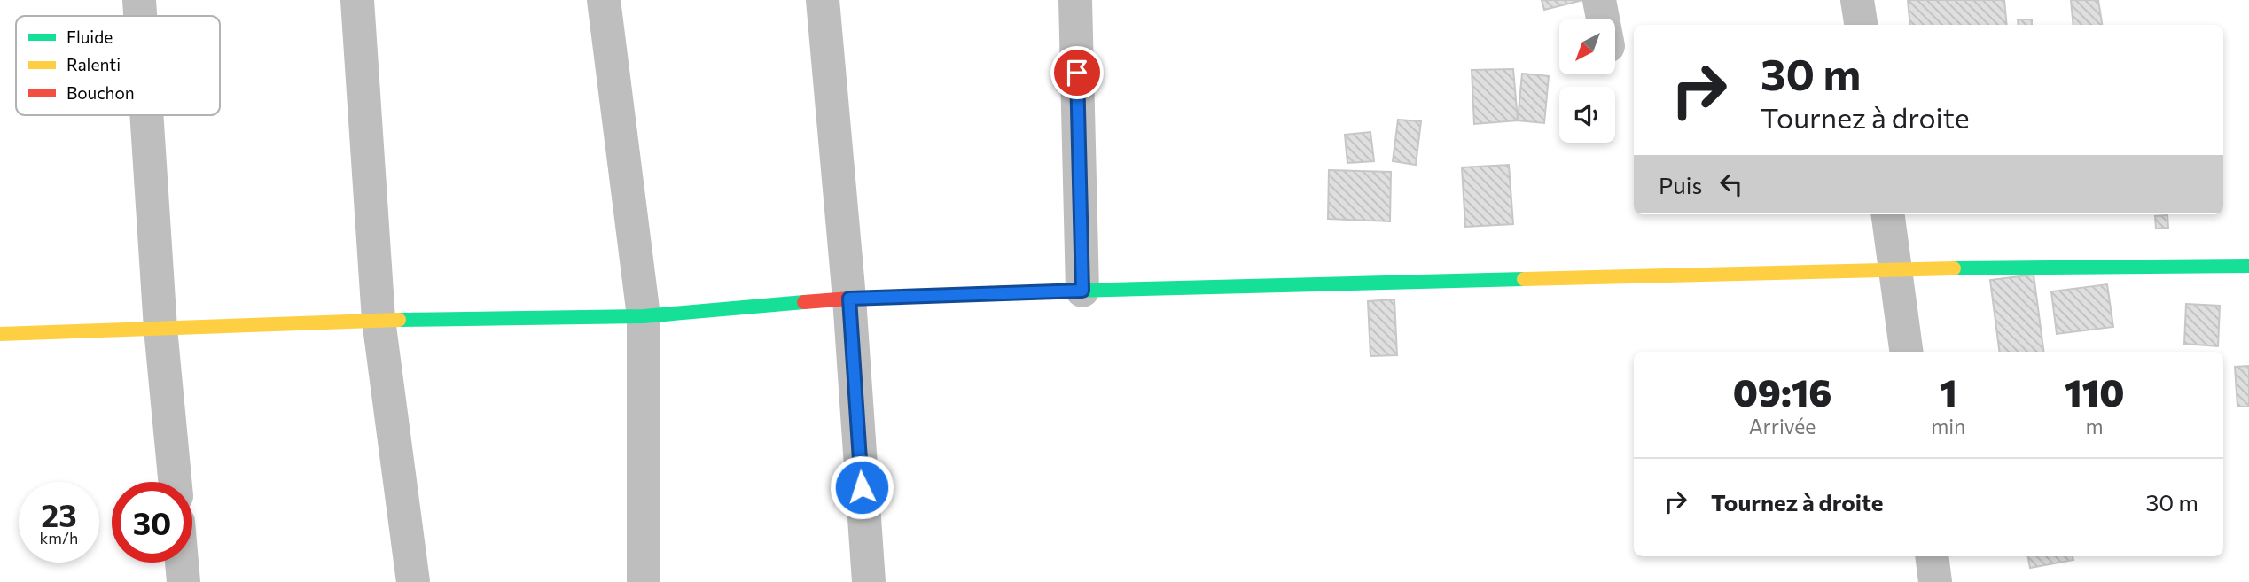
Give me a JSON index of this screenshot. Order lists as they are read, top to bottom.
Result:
{
  "legend": ["Fluide", "Ralenti", "Bouchon"],
  "north": "bottom left",
  "page": {
    "turn": ["30 m", "Tournez à droite"],
    "then": "Puis",
    "eta": [
      "09:16",
      "Arrivée",
      "1",
      "min",
      "110",
      "m"
    ],
    "list": [
      {
        "name": "Tournez à droite",
        "value": "30 m"
      }
    ],
    "speed": "23 km/h",
    "limit": "30"
  }
}
